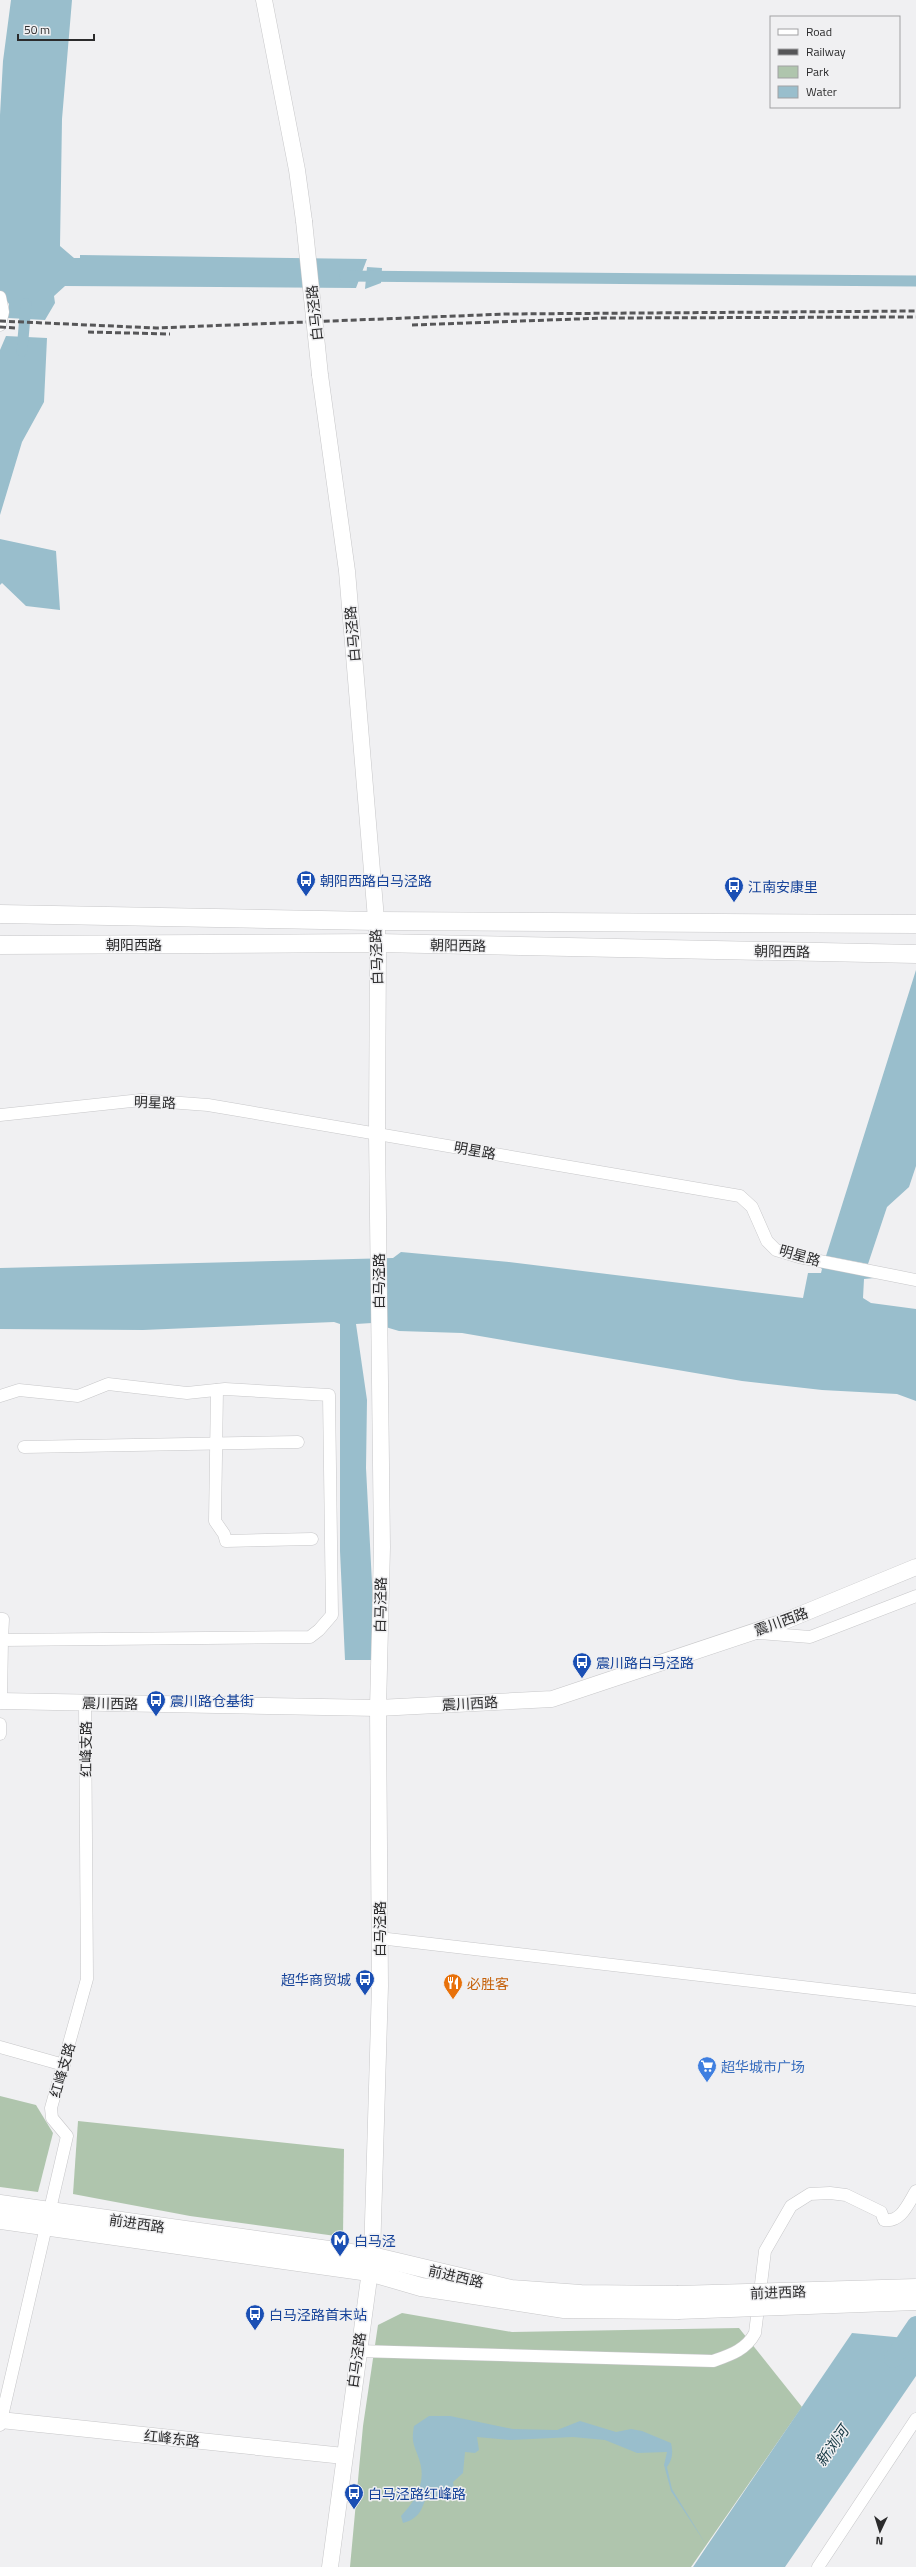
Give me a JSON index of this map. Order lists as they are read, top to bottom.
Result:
{
  "streets": {
    "main road": [
      "白马泾路",
      "朝阳西路",
      "震川西路",
      "前进西路",
      "红峰东路"
    ],
    "street": ["明星路", "红峰支路"]
  },
  "crossings": [
    ["白马泾路", "朝阳西路"],
    ["白马泾路", "明星路"],
    ["白马泾路", "震川西路"],
    ["白马泾路", "前进西路"],
    ["白马泾路", "红峰东路"],
    ["震川西路", "红峰支路"],
    ["红峰支路", "前进西路"],
    ["红峰支路", "红峰东路"]
  ],
  "water": ["新浏河"],
  "places": {
    "bus stop": [
      "朝阳西路白马泾路",
      "江南安康里",
      "震川路白马泾路",
      "震川路仓基街",
      "超华商贸城",
      "白马泾路首末站",
      "白马泾路红峰路"
    ],
    "restaurant": ["必胜客"],
    "supermarket": ["超华城市广场"],
    "metro station": ["白马泾"]
  },
  "legend": [
    "Road",
    "Railway",
    "Park",
    "Water"
  ],
  "scale_bar": "50 m",
  "north": "bottom"
}
